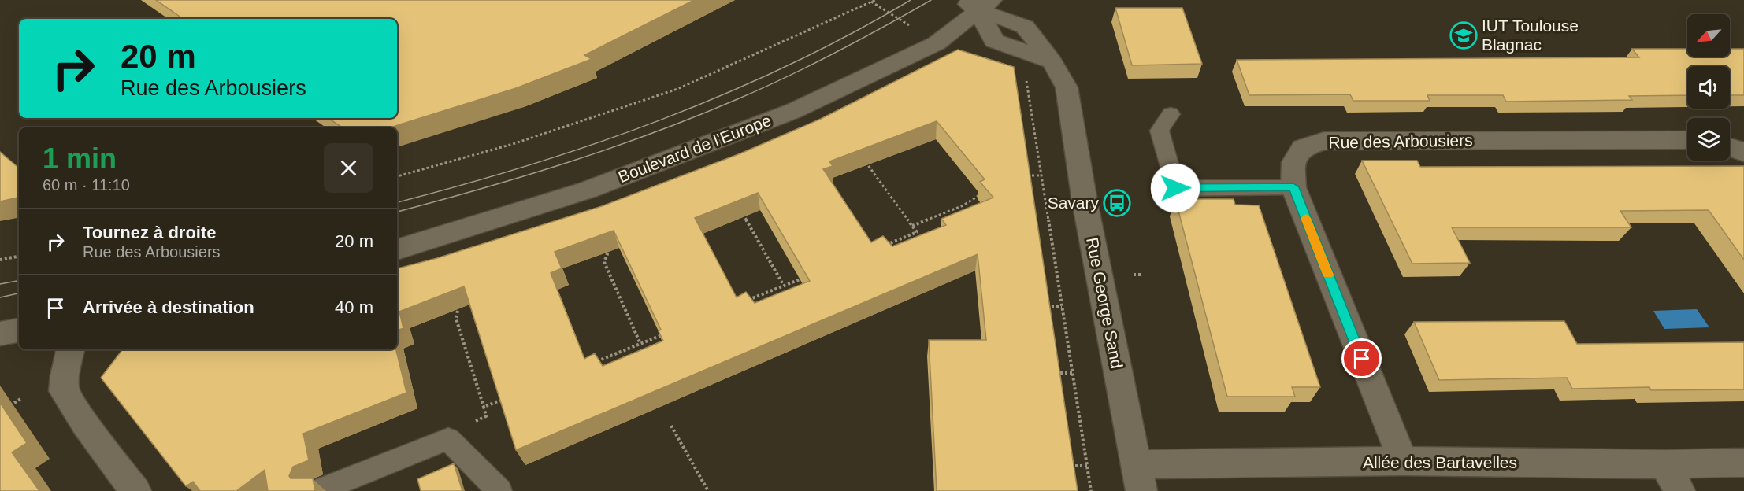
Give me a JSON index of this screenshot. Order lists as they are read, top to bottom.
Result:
{
  "streets": {
    "street": [
      "Rue des Arbousiers",
      "Boulevard de l'Europe",
      "Rue George Sand",
      "Allée des Bartavelles"
    ]
  },
  "crossings": [
    ["Rue des Arbousiers", "Allée des Bartavelles"],
    ["Boulevard de l'Europe", "Rue George Sand"],
    ["Rue George Sand", "Allée des Bartavelles"]
  ],
  "places": {
    "school or university": ["IUT Toulouse Blagnac"],
    "bus stop": ["Savary"]
  },
  "north": "bottom left",
  "page": {
    "turn": ["20 m", "Rue des Arbousiers"],
    "heading": ["1 min", "60 m · 11:10"],
    "list": [
      {
        "name": "Tournez à droite",
        "note": "Rue des Arbousiers",
        "value": "20 m"
      },
      {
        "name": "Arrivée à destination",
        "value": "40 m"
      }
    ]
  }
}
